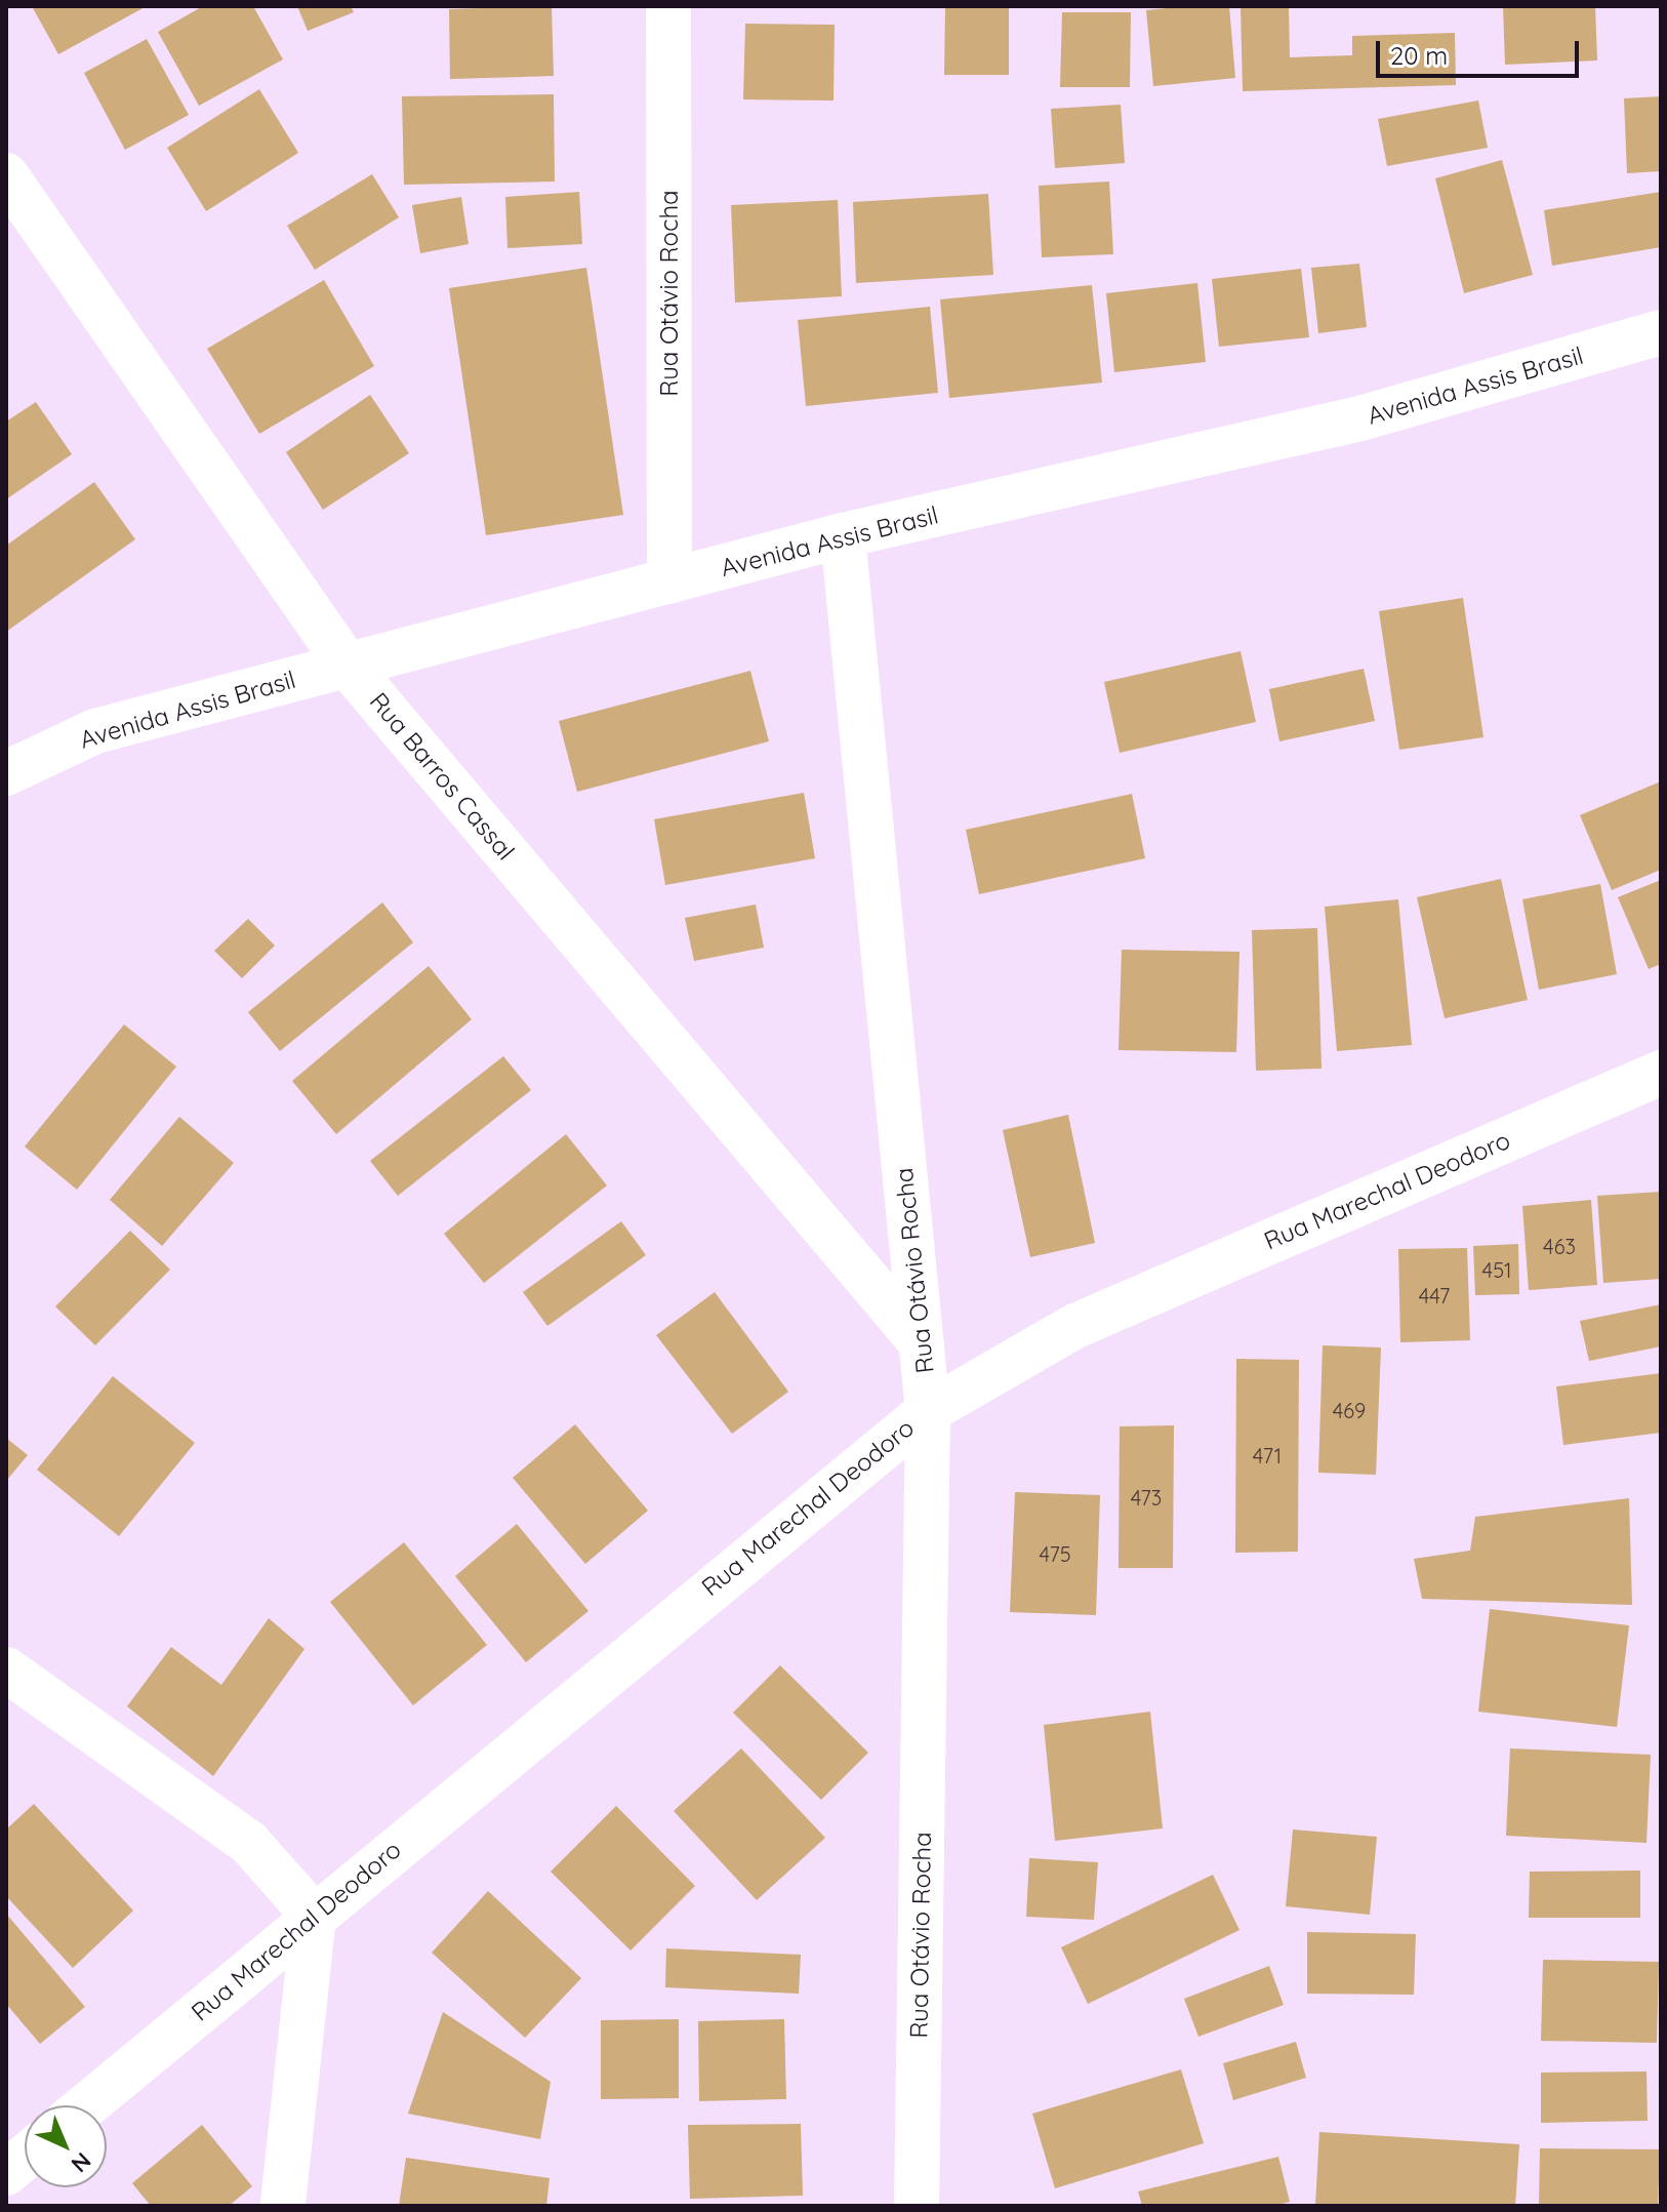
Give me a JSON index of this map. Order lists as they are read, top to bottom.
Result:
{
  "streets": {
    "street": [
      "Rua Otávio Rocha",
      "Avenida Assis Brasil",
      "Rua Barros Cassal",
      "Rua Marechal Deodoro"
    ]
  },
  "crossings": [
    ["Rua Otávio Rocha", "Avenida Assis Brasil"],
    ["Rua Otávio Rocha", "Rua Barros Cassal"],
    ["Rua Otávio Rocha", "Rua Marechal Deodoro"],
    ["Avenida Assis Brasil", "Rua Barros Cassal"]
  ],
  "house_numbers": [
    "463",
    "451",
    "447",
    "469",
    "471",
    "473",
    "475"
  ],
  "scale_bar": "20 m",
  "north": "bottom right"
}
